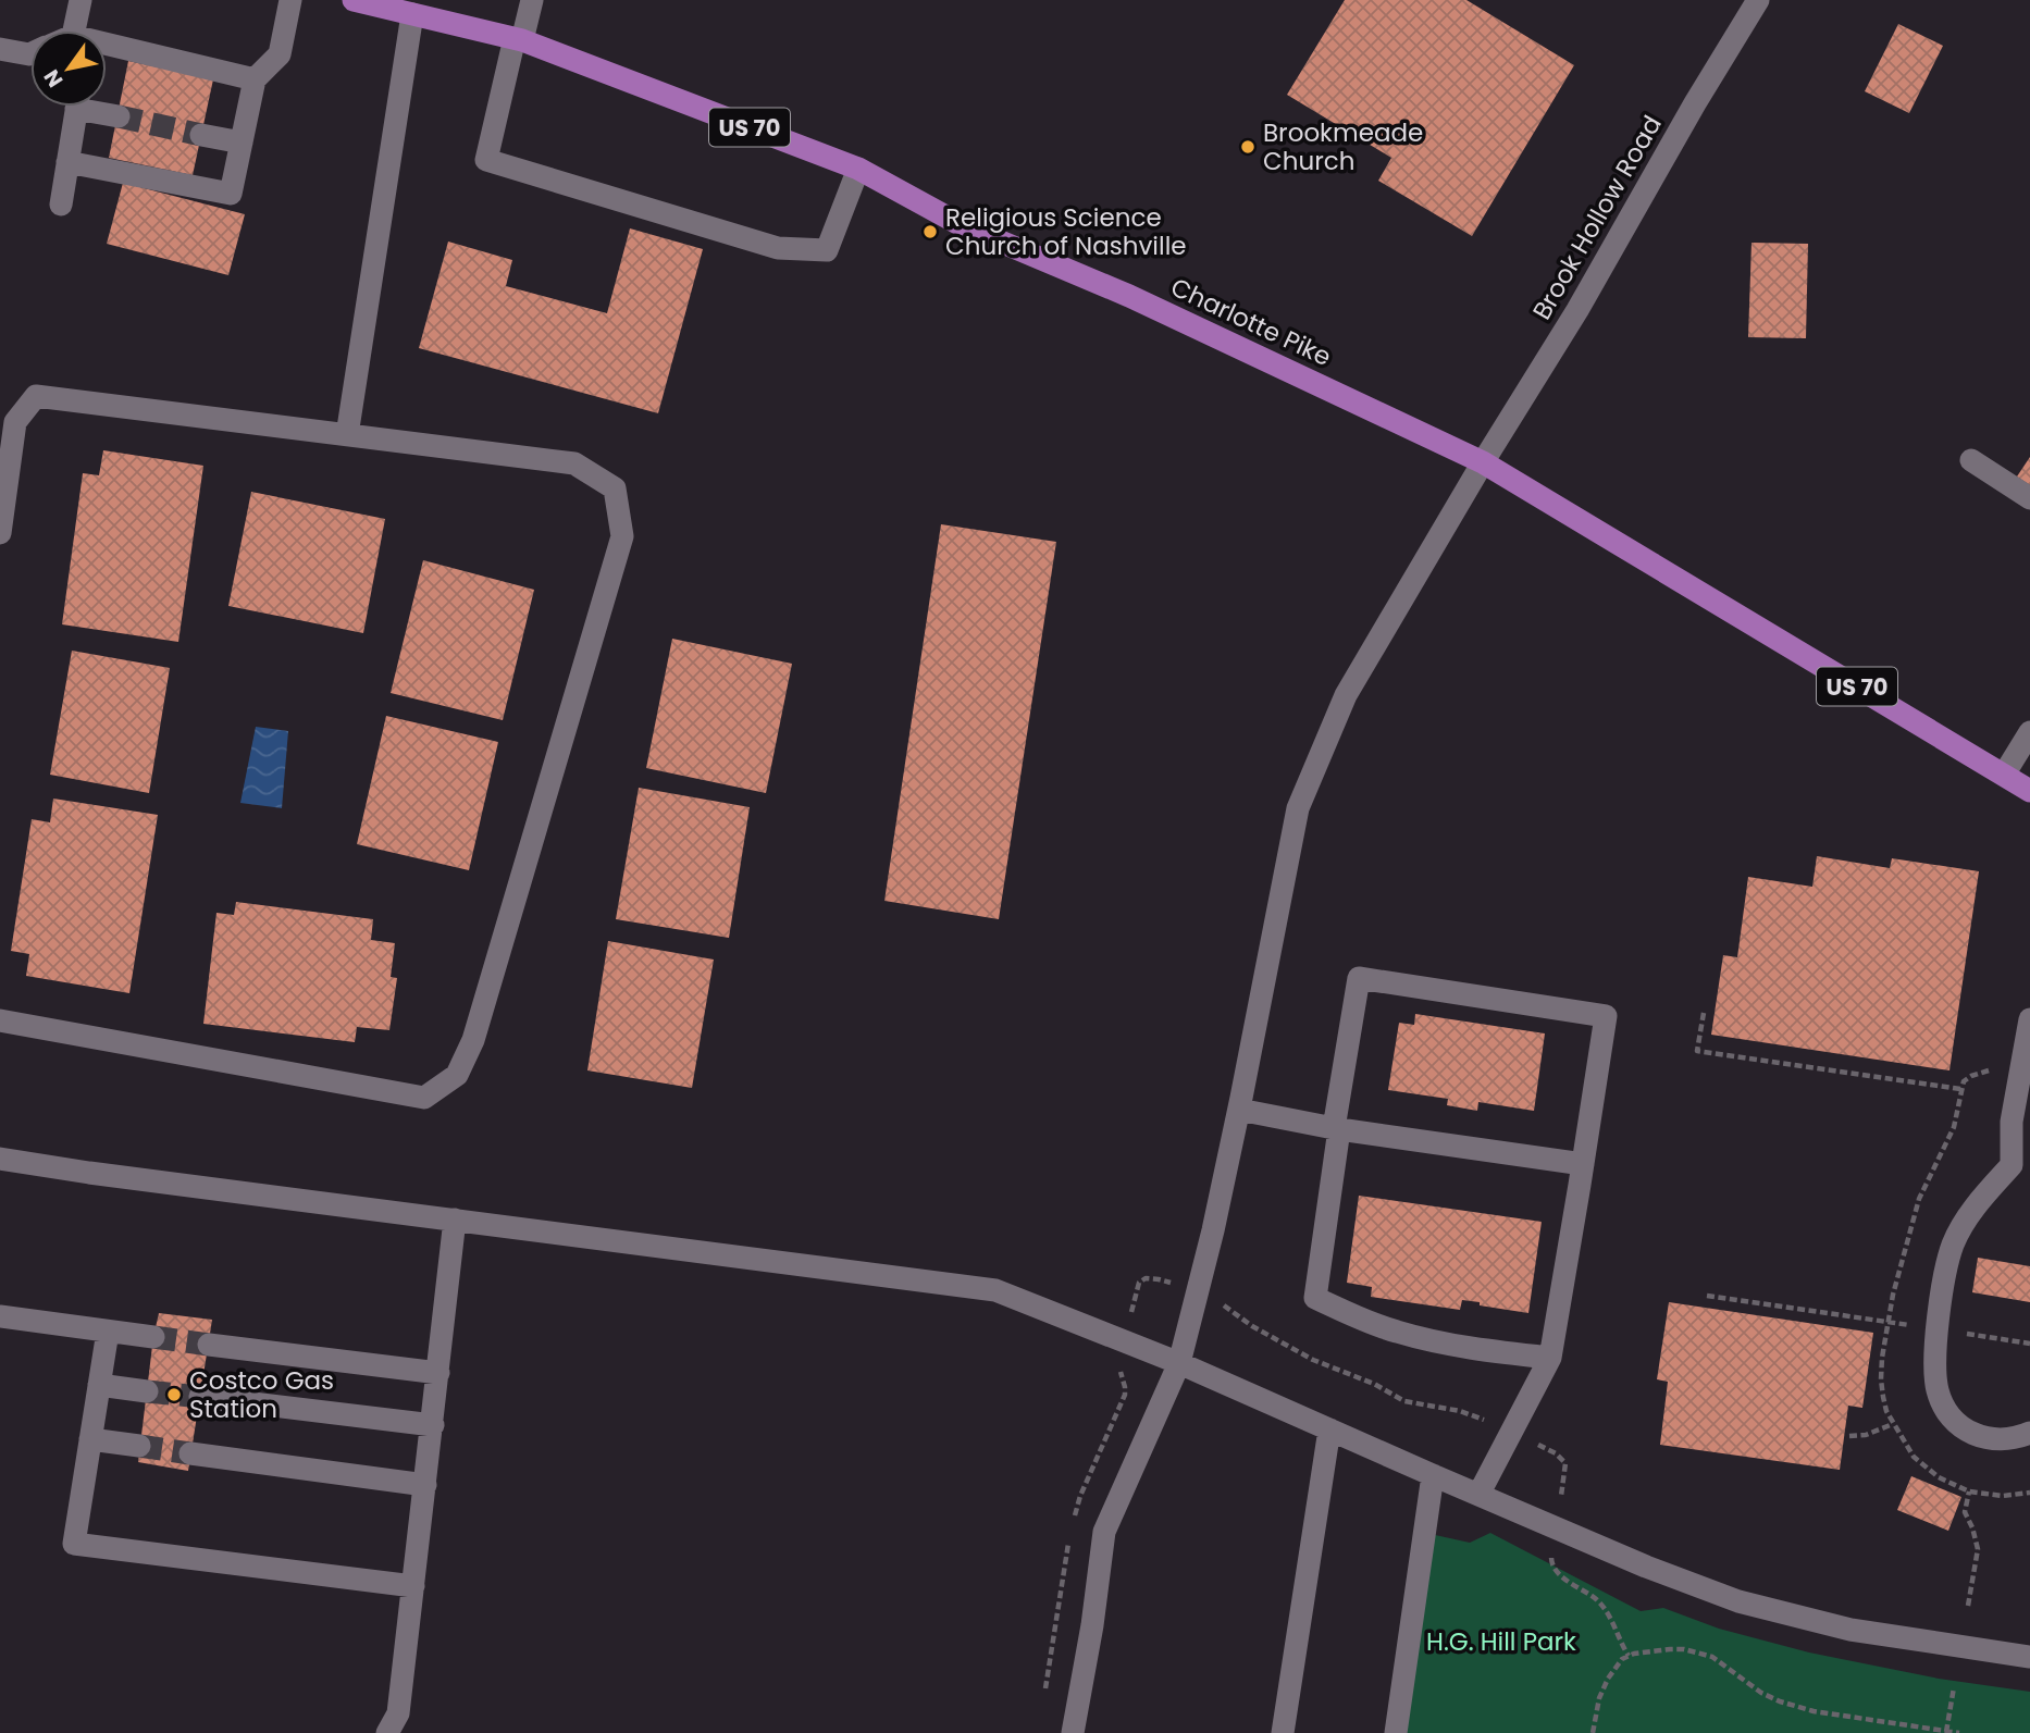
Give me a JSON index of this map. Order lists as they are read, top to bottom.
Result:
{
  "streets": {
    "main road": ["US 70", "Charlotte Pike"],
    "street": ["Brook Hollow Road"]
  },
  "crossings": [
    ["Brook Hollow Road", "Charlotte Pike"]
  ],
  "parks": ["H.G. Hill Park"],
  "places": ["Brookmeade Church", "Religious Science Church of Nashville", "Costco Gas Station"],
  "north": "bottom left"
}
